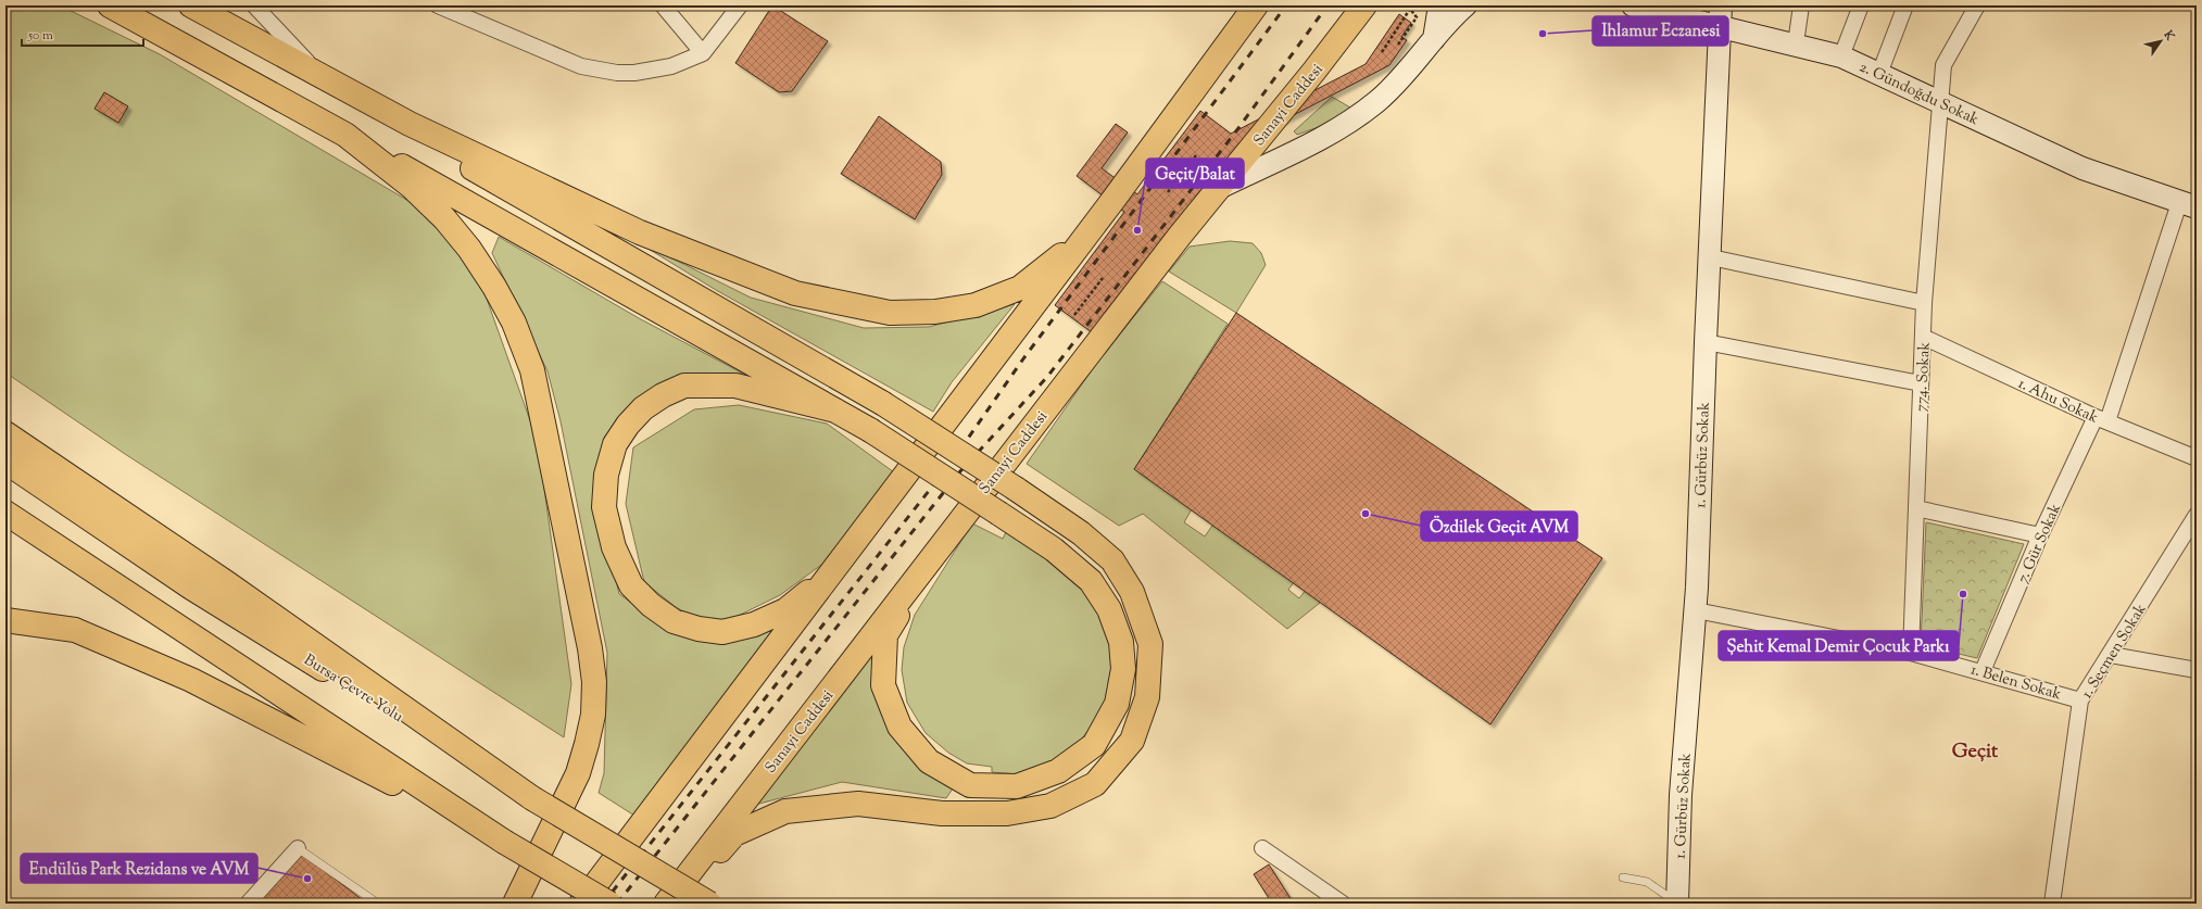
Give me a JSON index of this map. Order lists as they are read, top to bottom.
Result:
{
  "streets": {
    "highway": ["Sanayi Caddesi", "Bursa Çevre Yolu"],
    "street": [
      "2. Gündoğdu Sokak",
      "774. Sokak",
      "1. Ahu Sokak",
      "1. Gürbüz Sokak",
      "7. Gür Sokak",
      "1. Seçmen Sokak",
      "1. Belen Sokak"
    ]
  },
  "crossings": [
    ["2. Gündoğdu Sokak", "774. Sokak"],
    ["2. Gündoğdu Sokak", "1. Gürbüz Sokak"],
    ["2. Gündoğdu Sokak", "7. Gür Sokak"],
    ["774. Sokak", "1. Ahu Sokak"],
    ["774. Sokak", "1. Belen Sokak"],
    ["1. Ahu Sokak", "7. Gür Sokak"],
    ["1. Gürbüz Sokak", "1. Belen Sokak"],
    ["7. Gür Sokak", "1. Belen Sokak"],
    ["1. Seçmen Sokak", "1. Belen Sokak"]
  ],
  "districts": ["Geçit"],
  "places": [
    "Ihlamur Eczanesi",
    "Geçit/Balat",
    "Özdilek Geçit AVM",
    "Şehit Kemal Demir Çocuk Parkı",
    "Endülüs Park Rezidans ve AVM"
  ],
  "scale_bar": "50 m",
  "north": "top right"
}
